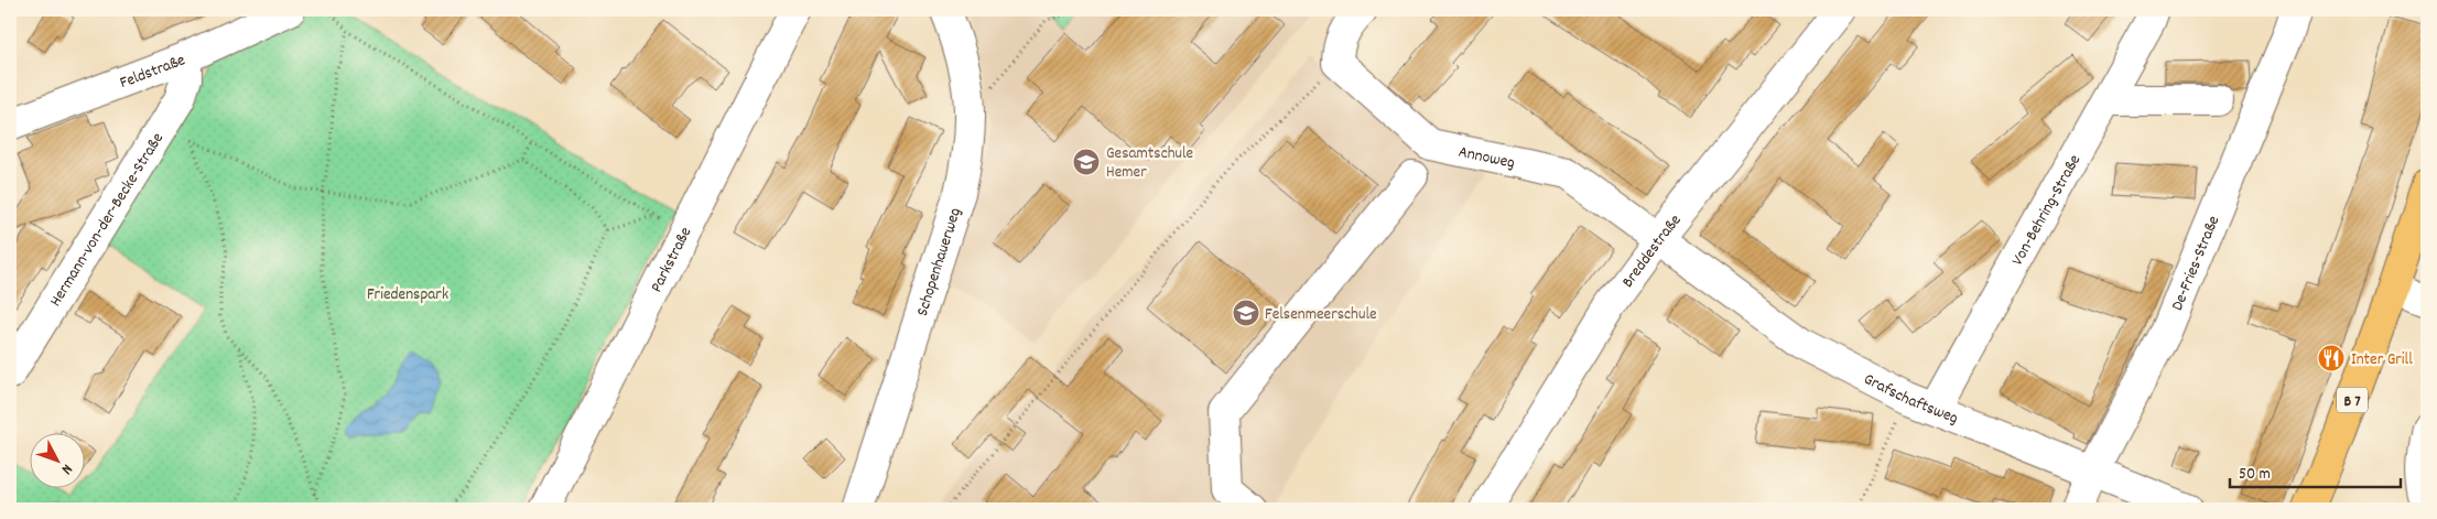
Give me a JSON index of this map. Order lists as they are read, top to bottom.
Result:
{
  "streets": {
    "main road": ["B 7"],
    "street": [
      "Feldstraße",
      "Annoweg",
      "Von-Behring-Straße",
      "Hermann-von-der-Becke-Straße",
      "Breddestraße",
      "Parkstraße",
      "Schopenhauerweg",
      "De-Fries-Straße",
      "Grafschaftsweg"
    ]
  },
  "crossings": [
    ["Feldstraße", "Hermann-von-der-Becke-Straße"],
    ["Annoweg", "Breddestraße"],
    ["Annoweg", "Grafschaftsweg"],
    ["Von-Behring-Straße", "Grafschaftsweg"],
    ["Breddestraße", "Grafschaftsweg"],
    ["De-Fries-Straße", "Grafschaftsweg"]
  ],
  "parks": ["Friedenspark"],
  "places": {
    "school or university": ["Gesamtschule Hemer", "Felsenmeerschule"],
    "restaurant": ["Inter Grill"]
  },
  "scale_bar": "50 m",
  "north": "bottom right"
}
